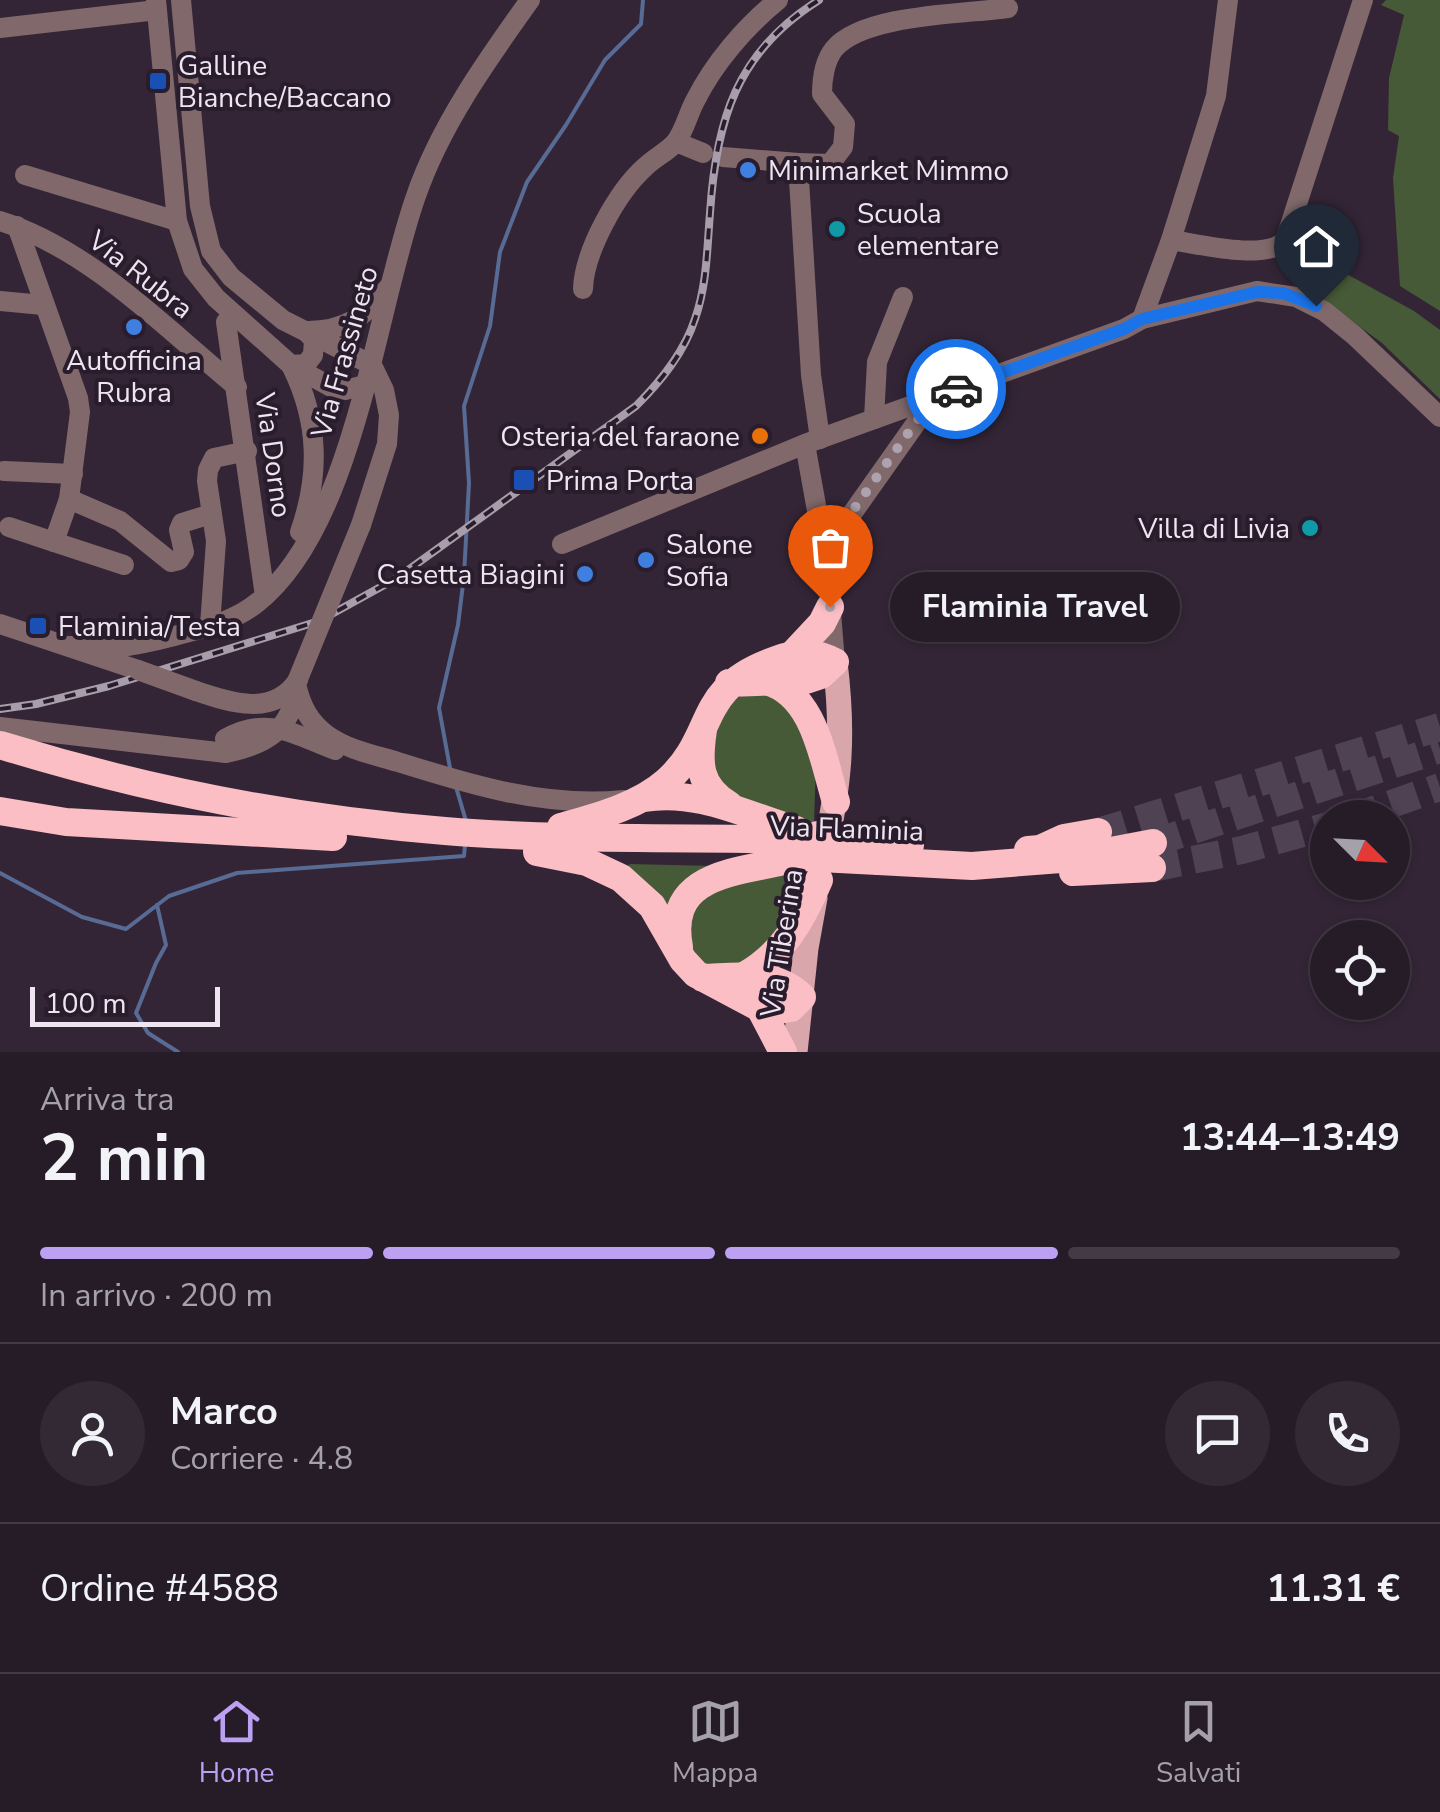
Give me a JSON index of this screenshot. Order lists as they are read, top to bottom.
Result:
{
  "streets": {
    "highway": ["Via Flaminia"],
    "main road": ["Via Tiberina"],
    "street": ["Via Rubra", "Via Frassineto", "Via Dorno"]
  },
  "crossings": [
    ["Via Rubra", "Via Dorno"],
    ["Via Frassineto", "Via Dorno"]
  ],
  "places": {
    "transit": ["Galline Bianche/Baccano", "Prima Porta", "Flaminia/Testa"],
    "other": [
      "Minimarket Mimmo",
      "Scuola elementare",
      "Autofficina Rubra",
      "Osteria del faraone",
      "Villa di Livia",
      "Salone Sofia",
      "Casetta Biagini",
      "Flaminia Travel"
    ]
  },
  "scale_bar": "100 m",
  "north": "bottom right",
  "page": {
    "bubble": "Flaminia Travel",
    "scale": "100 m",
    "heading": ["2 min", "Arriva tra", "13:44–13:49"],
    "panel": [
      "Marco",
      "Corriere · 4.8",
      "Ordine #4588",
      "11.31 €"
    ],
    "bar": "In arrivo · 200 m",
    "tabs": ["Home", "Mappa", "Salvati"]
  }
}
